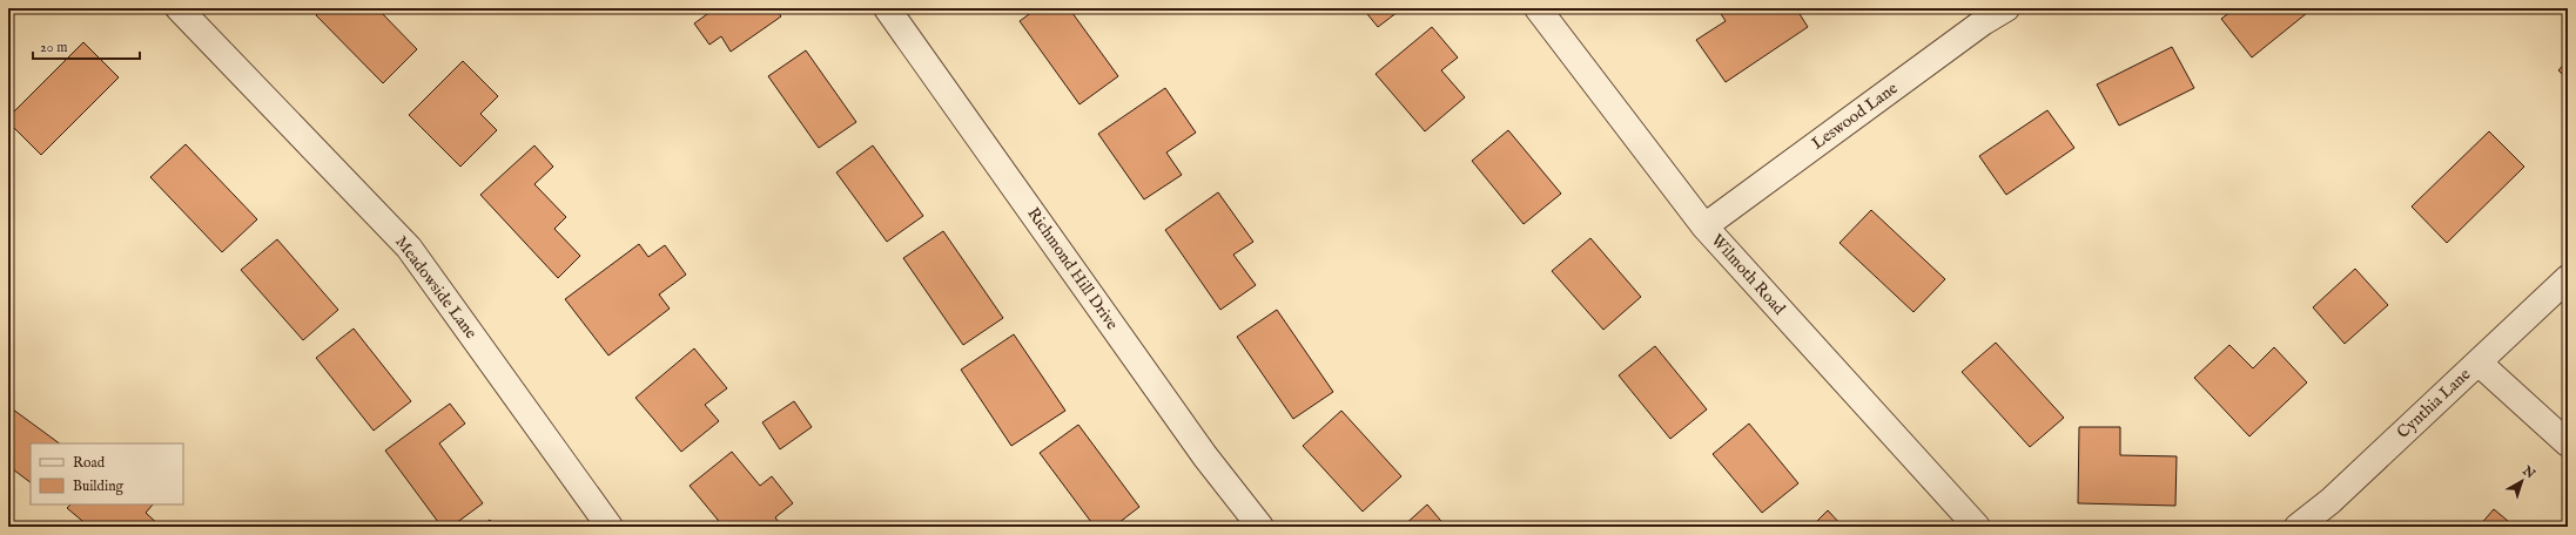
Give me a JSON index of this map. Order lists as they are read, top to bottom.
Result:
{
  "streets": {
    "street": [
      "Leswood Lane",
      "Richmond Hill Drive",
      "Wilmoth Road",
      "Meadowside Lane",
      "Cynthia Lane"
    ]
  },
  "crossings": [
    ["Leswood Lane", "Wilmoth Road"]
  ],
  "legend": ["Road", "Building"],
  "scale_bar": "20 m",
  "north": "top right"
}
